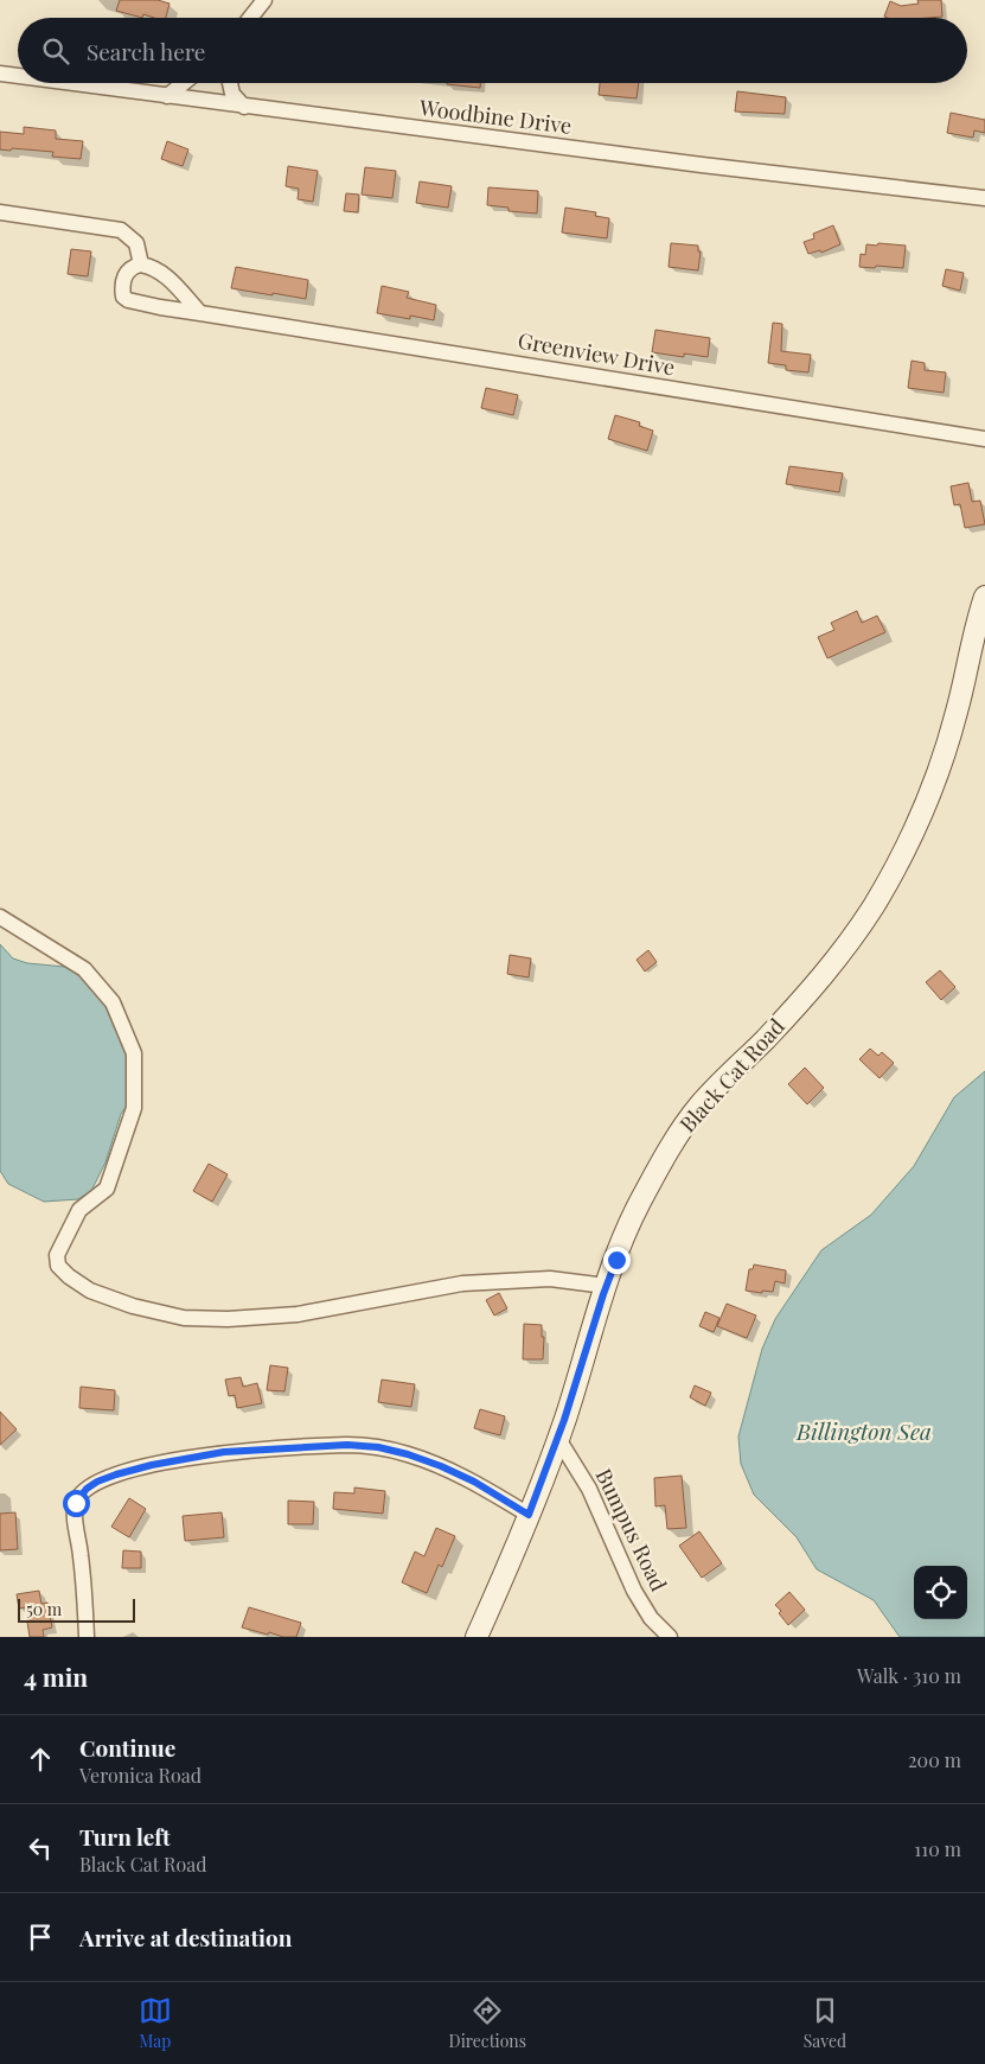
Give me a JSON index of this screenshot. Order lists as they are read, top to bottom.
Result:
{
  "streets": {
    "street": [
      "Woodbine Drive",
      "Greenview Drive",
      "Black Cat Road",
      "Bumpus Road"
    ]
  },
  "crossings": [
    ["Black Cat Road", "Bumpus Road"]
  ],
  "water": ["Billington Sea"],
  "scale_bar": "50 m",
  "page": {
    "search": "Search here",
    "scale": "50 m",
    "heading": ["4 min", "Walk · 310 m"],
    "list": [
      ["Continue", "Veronica Road", "200 m"],
      ["Turn left", "Black Cat Road", "110 m"],
      "Arrive at destination"
    ],
    "nav": ["Map", "Directions", "Saved"]
  }
}
